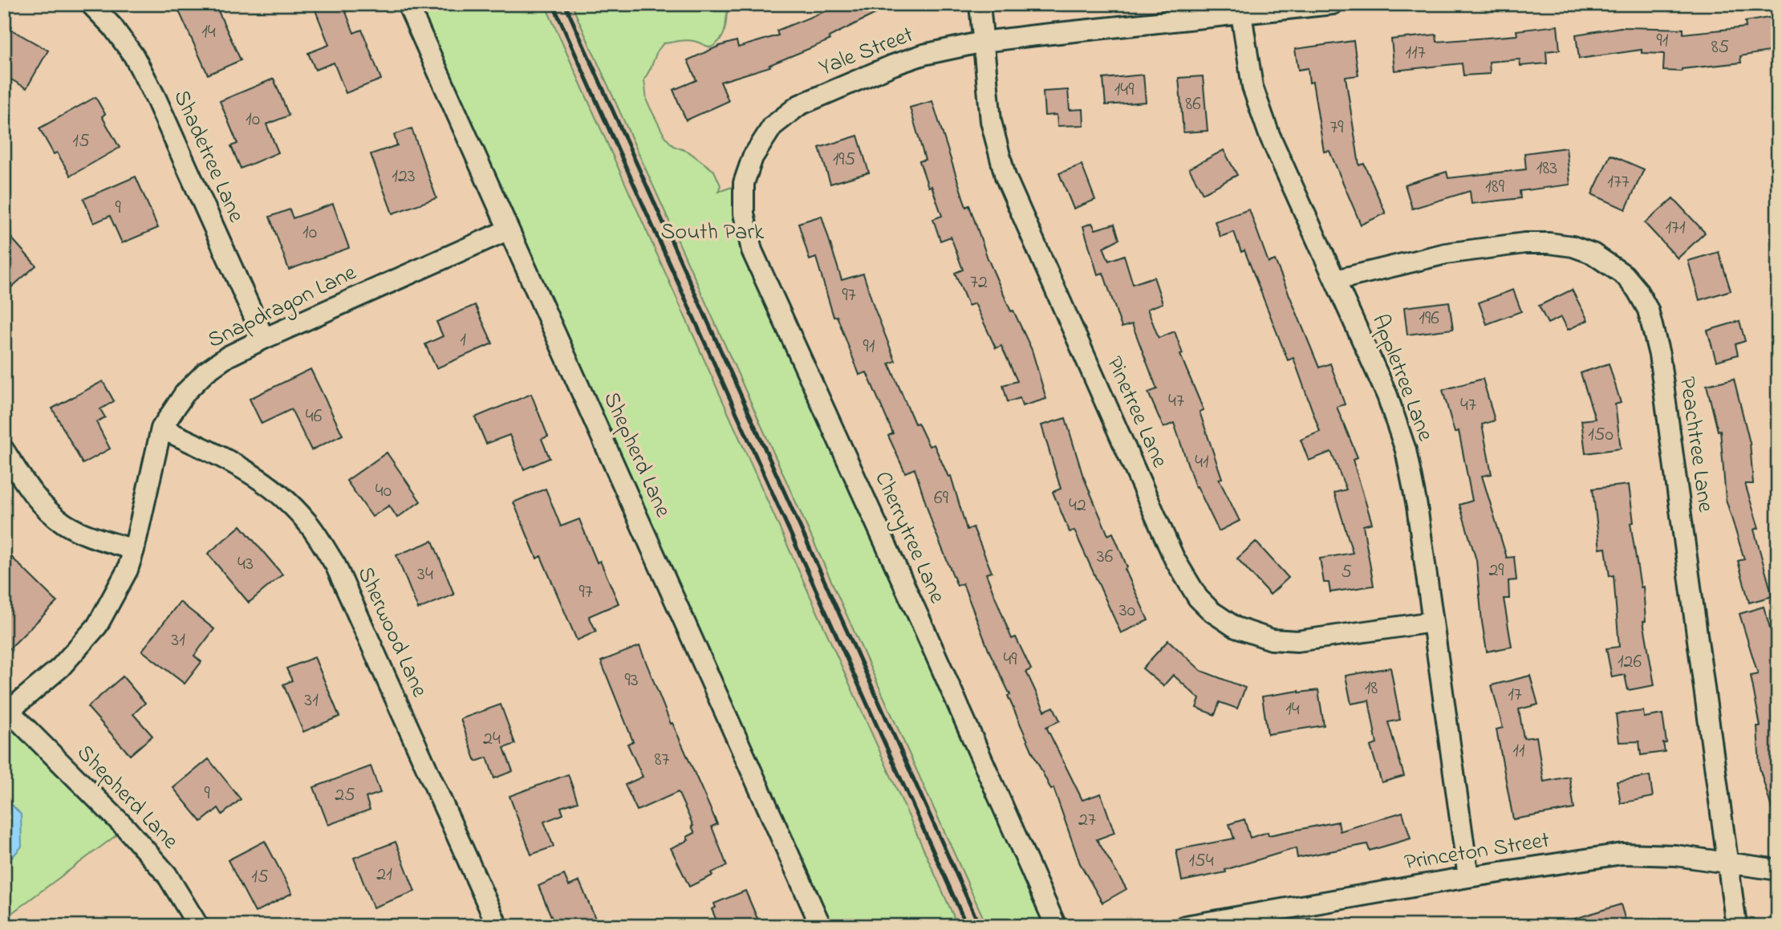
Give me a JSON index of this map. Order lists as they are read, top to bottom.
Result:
{
  "streets": {
    "street": [
      "Yale Street",
      "Shadetree Lane",
      "Snapdragon Lane",
      "Appletree Lane",
      "Pinetree Lane",
      "Peachtree Lane",
      "Shepherd Lane",
      "Cherrytree Lane",
      "Sherwood Lane",
      "Princeton Street"
    ]
  },
  "crossings": [
    ["Yale Street", "Appletree Lane"],
    ["Yale Street", "Pinetree Lane"],
    ["Yale Street", "Cherrytree Lane"],
    ["Shadetree Lane", "Snapdragon Lane"],
    ["Snapdragon Lane", "Shepherd Lane"],
    ["Snapdragon Lane", "Sherwood Lane"],
    ["Appletree Lane", "Pinetree Lane"],
    ["Appletree Lane", "Peachtree Lane"],
    ["Appletree Lane", "Princeton Street"],
    ["Peachtree Lane", "Princeton Street"]
  ],
  "parks": ["South Park"],
  "house_numbers": [
    "14",
    "91",
    "85",
    "117",
    "149",
    "86",
    "10",
    "79",
    "15",
    "195",
    "183",
    "123",
    "177",
    "189",
    "9",
    "171",
    "10",
    "72",
    "97",
    "196",
    "1",
    "91",
    "47",
    "47",
    "46",
    "150",
    "41",
    "40",
    "69",
    "42",
    "36",
    "43",
    "29",
    "5",
    "34",
    "97",
    "30",
    "31",
    "49",
    "126",
    "93",
    "18",
    "17",
    "31",
    "14",
    "24",
    "11",
    "87",
    "9",
    "25",
    "27",
    "154",
    "21",
    "15"
  ]
}
